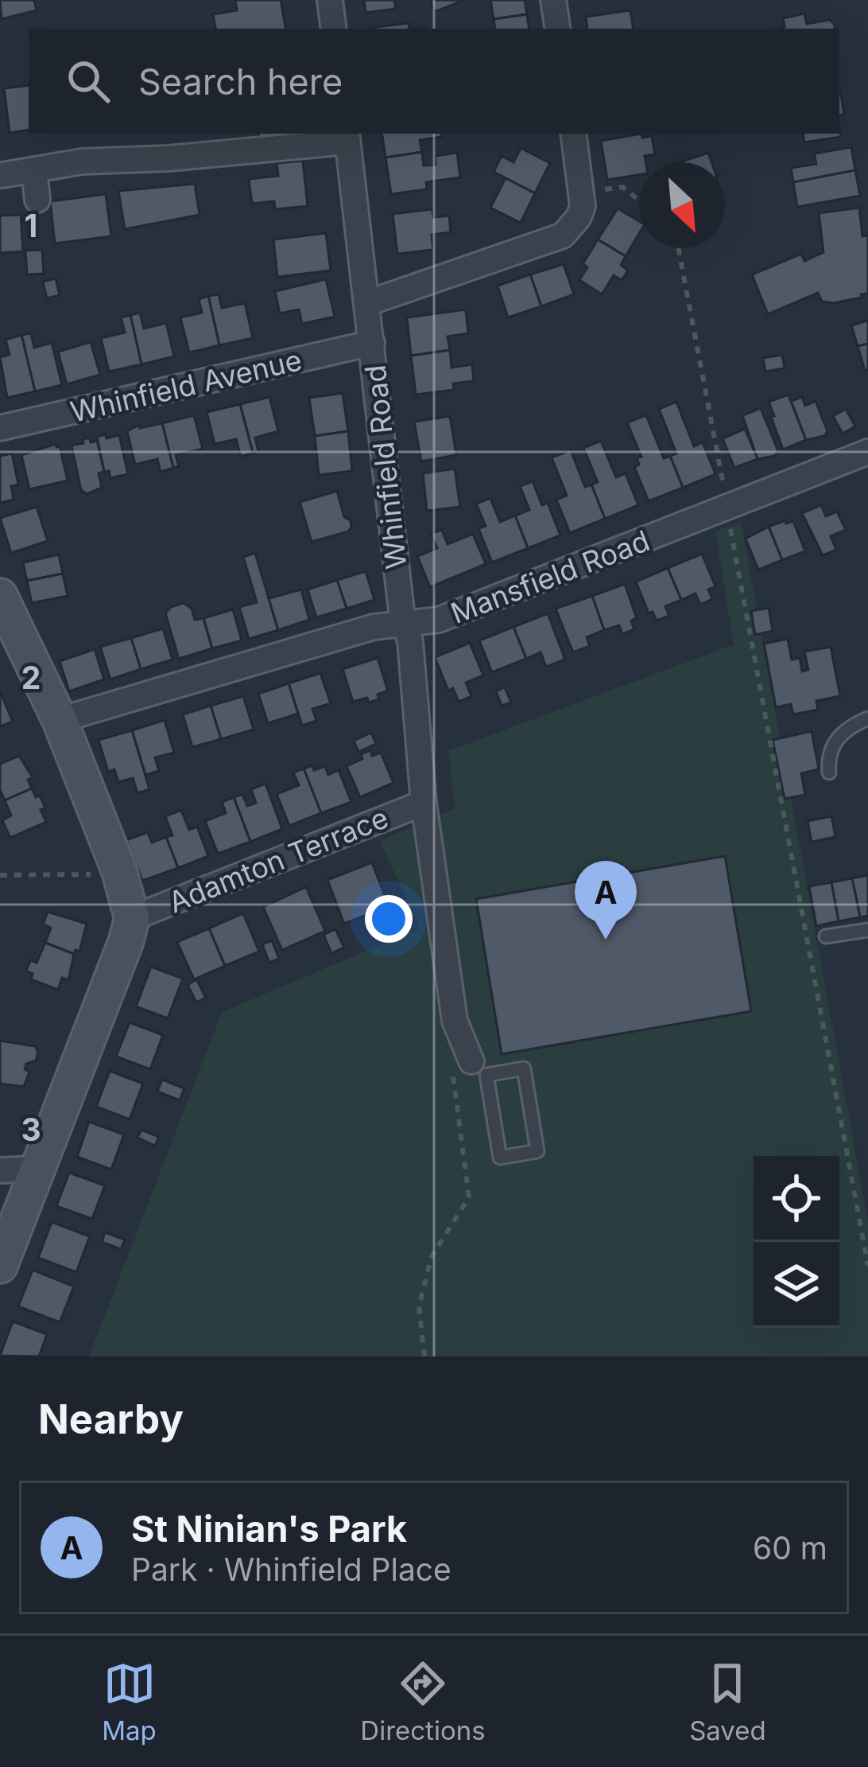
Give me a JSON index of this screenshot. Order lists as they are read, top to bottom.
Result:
{
  "streets": {
    "street": [
      "Whinfield Avenue",
      "Whinfield Road",
      "Mansfield Road",
      "Adamton Terrace"
    ]
  },
  "crossings": [
    ["Whinfield Avenue", "Whinfield Road"],
    ["Whinfield Road", "Mansfield Road"],
    ["Whinfield Road", "Adamton Terrace"]
  ],
  "north": "bottom right",
  "page": {
    "search": "Search here",
    "pins": "A",
    "heading": "Nearby",
    "list": [
      {
        "mark": "A",
        "name": "St Ninian's Park",
        "note": "Park · Whinfield Place",
        "value": "60 m"
      }
    ],
    "nav": ["Map", "Directions", "Saved"]
  },
  "grid": {
    "rows": ["1", "2", "3"]
  }
}
